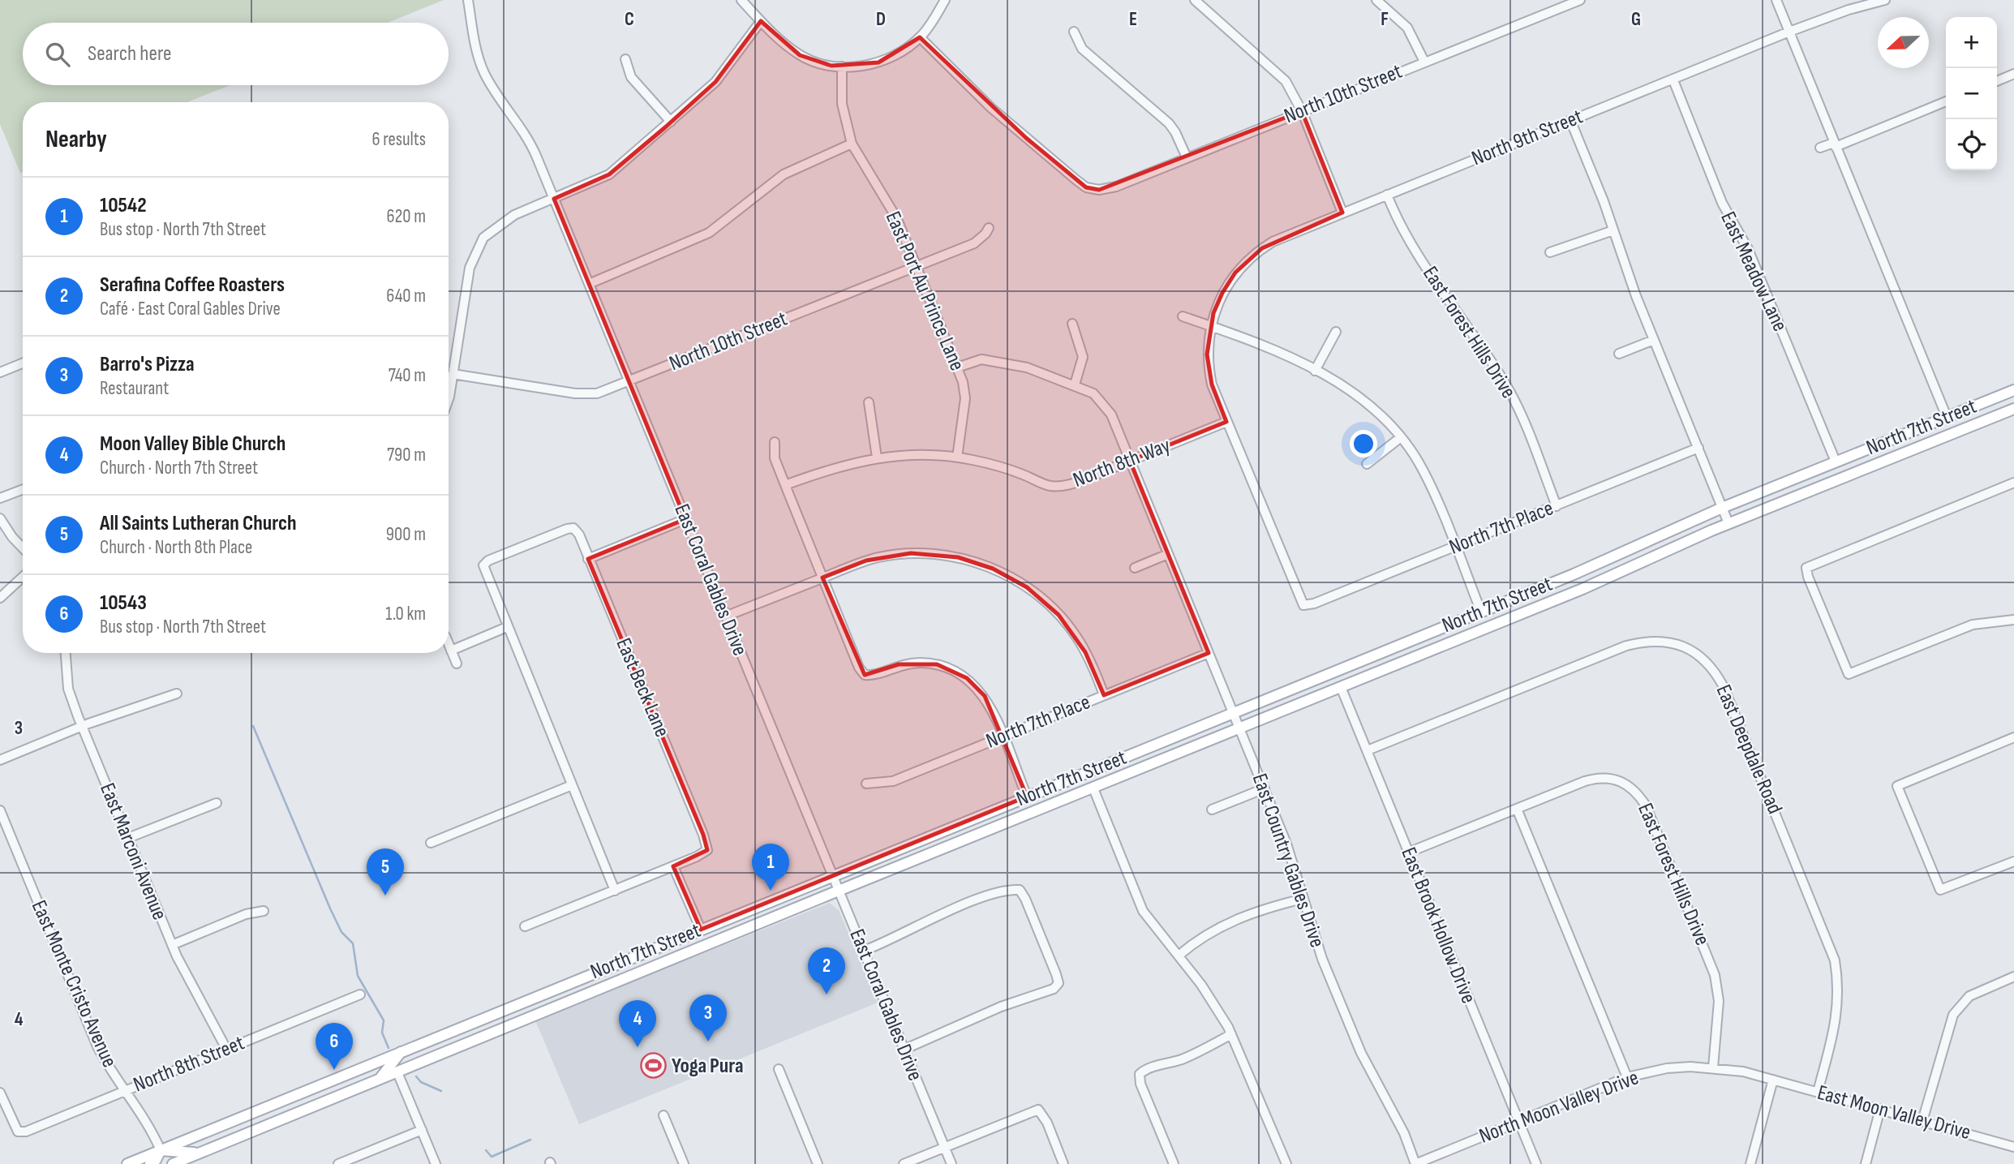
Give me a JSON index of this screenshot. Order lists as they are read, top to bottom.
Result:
{
  "streets": {
    "main road": ["North 7th Street"],
    "street": [
      "North 10th Street",
      "North 9th Street",
      "East Meadow Lane",
      "East Port Au Prince Lane",
      "East Forest Hills Drive",
      "North 8th Way",
      "North 7th Place",
      "East Coral Gables Drive",
      "East Beck Lane",
      "East Deepdale Road",
      "East Marconi Avenue",
      "East Country Gables Drive",
      "East Brook Hollow Drive",
      "East Monte Cristo Avenue",
      "North 8th Street",
      "North Moon Valley Drive",
      "East Moon Valley Drive"
    ]
  },
  "crossings": [
    ["North 10th Street", "East Port Au Prince Lane"],
    ["North 10th Street", "East Coral Gables Drive"],
    ["North 9th Street", "East Meadow Lane"],
    ["North 9th Street", "East Forest Hills Drive"],
    ["East Meadow Lane", "North 7th Street"],
    ["East Port Au Prince Lane", "North 8th Way"],
    ["East Forest Hills Drive", "North 7th Place"],
    ["East Forest Hills Drive", "East Brook Hollow Drive"],
    ["East Forest Hills Drive", "North Moon Valley Drive"],
    ["North 7th Street", "East Coral Gables Drive"],
    ["North 7th Street", "East Country Gables Drive"],
    ["North 7th Street", "East Brook Hollow Drive"],
    ["North 7th Street", "East Monte Cristo Avenue"],
    ["North 8th Way", "North 7th Place"],
    ["North 8th Way", "East Country Gables Drive"],
    ["North 7th Place", "East Country Gables Drive"],
    ["East Deepdale Road", "East Brook Hollow Drive"],
    ["East Deepdale Road", "East Moon Valley Drive"],
    ["East Marconi Avenue", "North 8th Street"],
    ["East Country Gables Drive", "North Moon Valley Drive"],
    ["East Brook Hollow Drive", "North Moon Valley Drive"],
    ["East Monte Cristo Avenue", "North 8th Street"],
    ["North Moon Valley Drive", "East Moon Valley Drive"]
  ],
  "places": {
    "sports": ["Yoga Pura"]
  },
  "north": "left",
  "page": {
    "map_buttons": ["+", "−"],
    "search": "Search here",
    "heading": ["Nearby", "6 results"],
    "list": [
      {
        "mark": "1",
        "name": "10542",
        "note": "Bus stop · North 7th Street",
        "value": "620 m"
      },
      {
        "mark": "2",
        "name": "Serafina Coffee Roasters",
        "note": "Café · East Coral Gables Drive",
        "value": "640 m"
      },
      {
        "mark": "3",
        "name": "Barro's Pizza",
        "note": "Restaurant",
        "value": "740 m"
      },
      {
        "mark": "4",
        "name": "Moon Valley Bible Church",
        "note": "Church · North 7th Street",
        "value": "790 m"
      },
      {
        "mark": "5",
        "name": "All Saints Lutheran Church",
        "note": "Church · North 8th Place",
        "value": "900 m"
      },
      {
        "mark": "6",
        "name": "10543",
        "note": "Bus stop · North 7th Street",
        "value": "1.0 km"
      }
    ],
    "pins": [
      "1",
      "5",
      "2",
      "3",
      "4",
      "6"
    ]
  },
  "grid": {
    "columns": [
      "C",
      "D",
      "E",
      "F",
      "G"
    ],
    "rows": ["3", "4"]
  }
}
